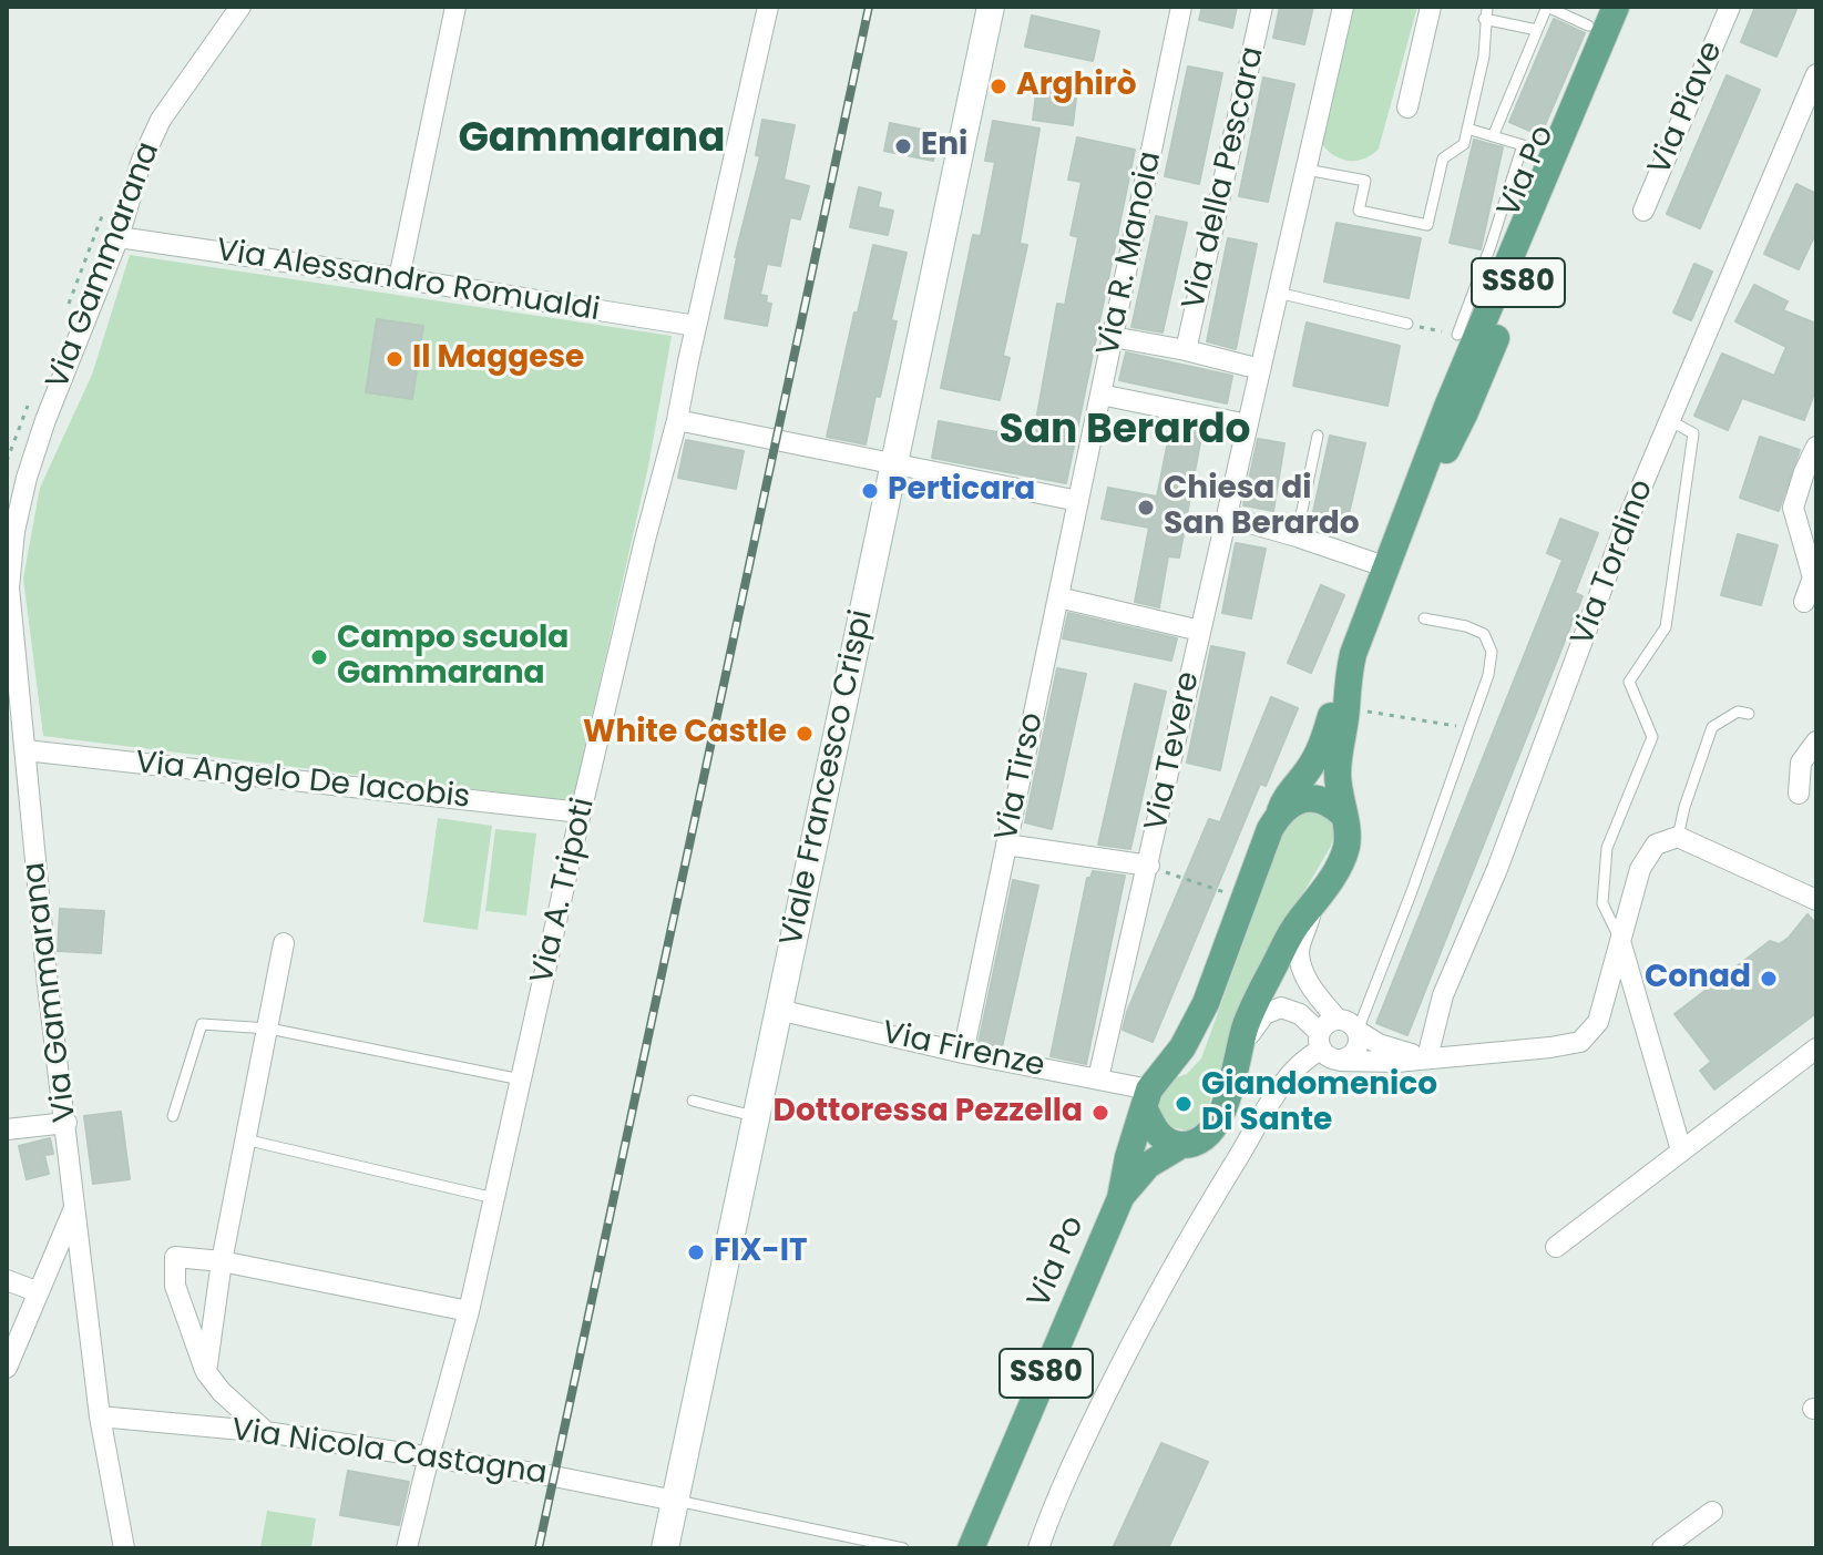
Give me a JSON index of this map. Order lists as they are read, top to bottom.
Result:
{
  "streets": {
    "main road": ["Via Po", "SS80"],
    "street": [
      "Via Piave",
      "Via della Pescara",
      "Via R. Manoia",
      "Via Gammarana",
      "Via Alessandro Romualdi",
      "Via Tordino",
      "Via Tevere",
      "Via Tirso",
      "Viale Francesco Crispi",
      "Via Angelo De Iacobis",
      "Via A. Tripoti",
      "Via Firenze",
      "Via Nicola Castagna"
    ]
  },
  "crossings": [
    ["Via Po", "SS80"],
    ["Via Po", "Via Firenze"],
    ["Via R. Manoia", "Via Tirso"],
    ["Via Gammarana", "Via Alessandro Romualdi"],
    ["Via Gammarana", "Via Angelo De Iacobis"],
    ["Via Gammarana", "Via Nicola Castagna"],
    ["Via Alessandro Romualdi", "Via A. Tripoti"],
    ["SS80", "Via Firenze"],
    ["Via Tevere", "Via Firenze"],
    ["Via Tirso", "Via Firenze"],
    ["Viale Francesco Crispi", "Via Firenze"],
    ["Viale Francesco Crispi", "Via Nicola Castagna"],
    ["Via Angelo De Iacobis", "Via A. Tripoti"],
    ["Via A. Tripoti", "Via Nicola Castagna"]
  ],
  "districts": ["Gammarana", "San Berardo"],
  "places": [
    "Arghirò",
    "Eni",
    "Il Maggese",
    "Perticara",
    "Chiesa di San Berardo",
    "Campo scuola Gammarana",
    "White Castle",
    "Conad",
    "Giandomenico Di Sante",
    "Dottoressa Pezzella",
    "FIX-IT"
  ]
}
